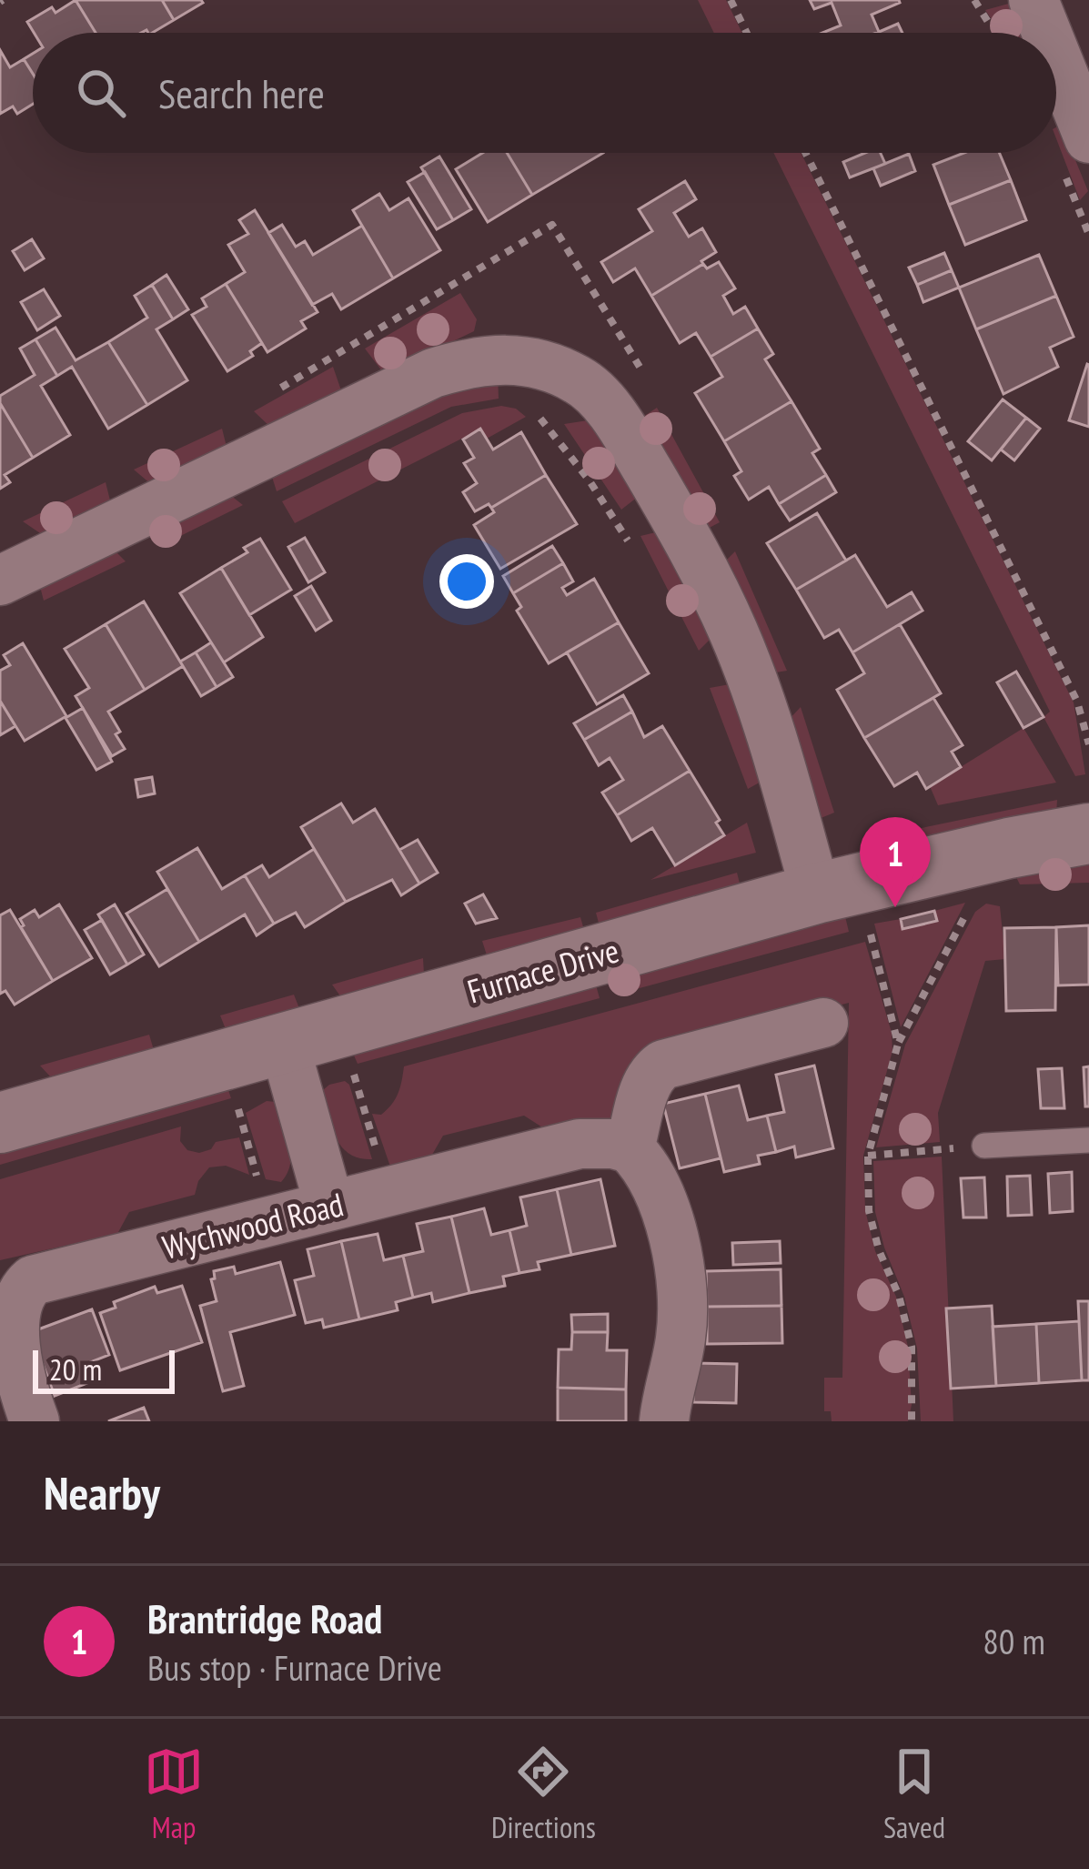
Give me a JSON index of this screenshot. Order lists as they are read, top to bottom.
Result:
{
  "streets": {
    "street": ["Furnace Drive", "Wychwood Road"]
  },
  "scale_bar": "20 m",
  "page": {
    "search": "Search here",
    "pins": "1",
    "scale": "20 m",
    "heading": "Nearby",
    "list": [
      {
        "mark": "1",
        "name": "Brantridge Road",
        "note": "Bus stop · Furnace Drive",
        "value": "80 m"
      }
    ],
    "nav": ["Map", "Directions", "Saved"]
  }
}
